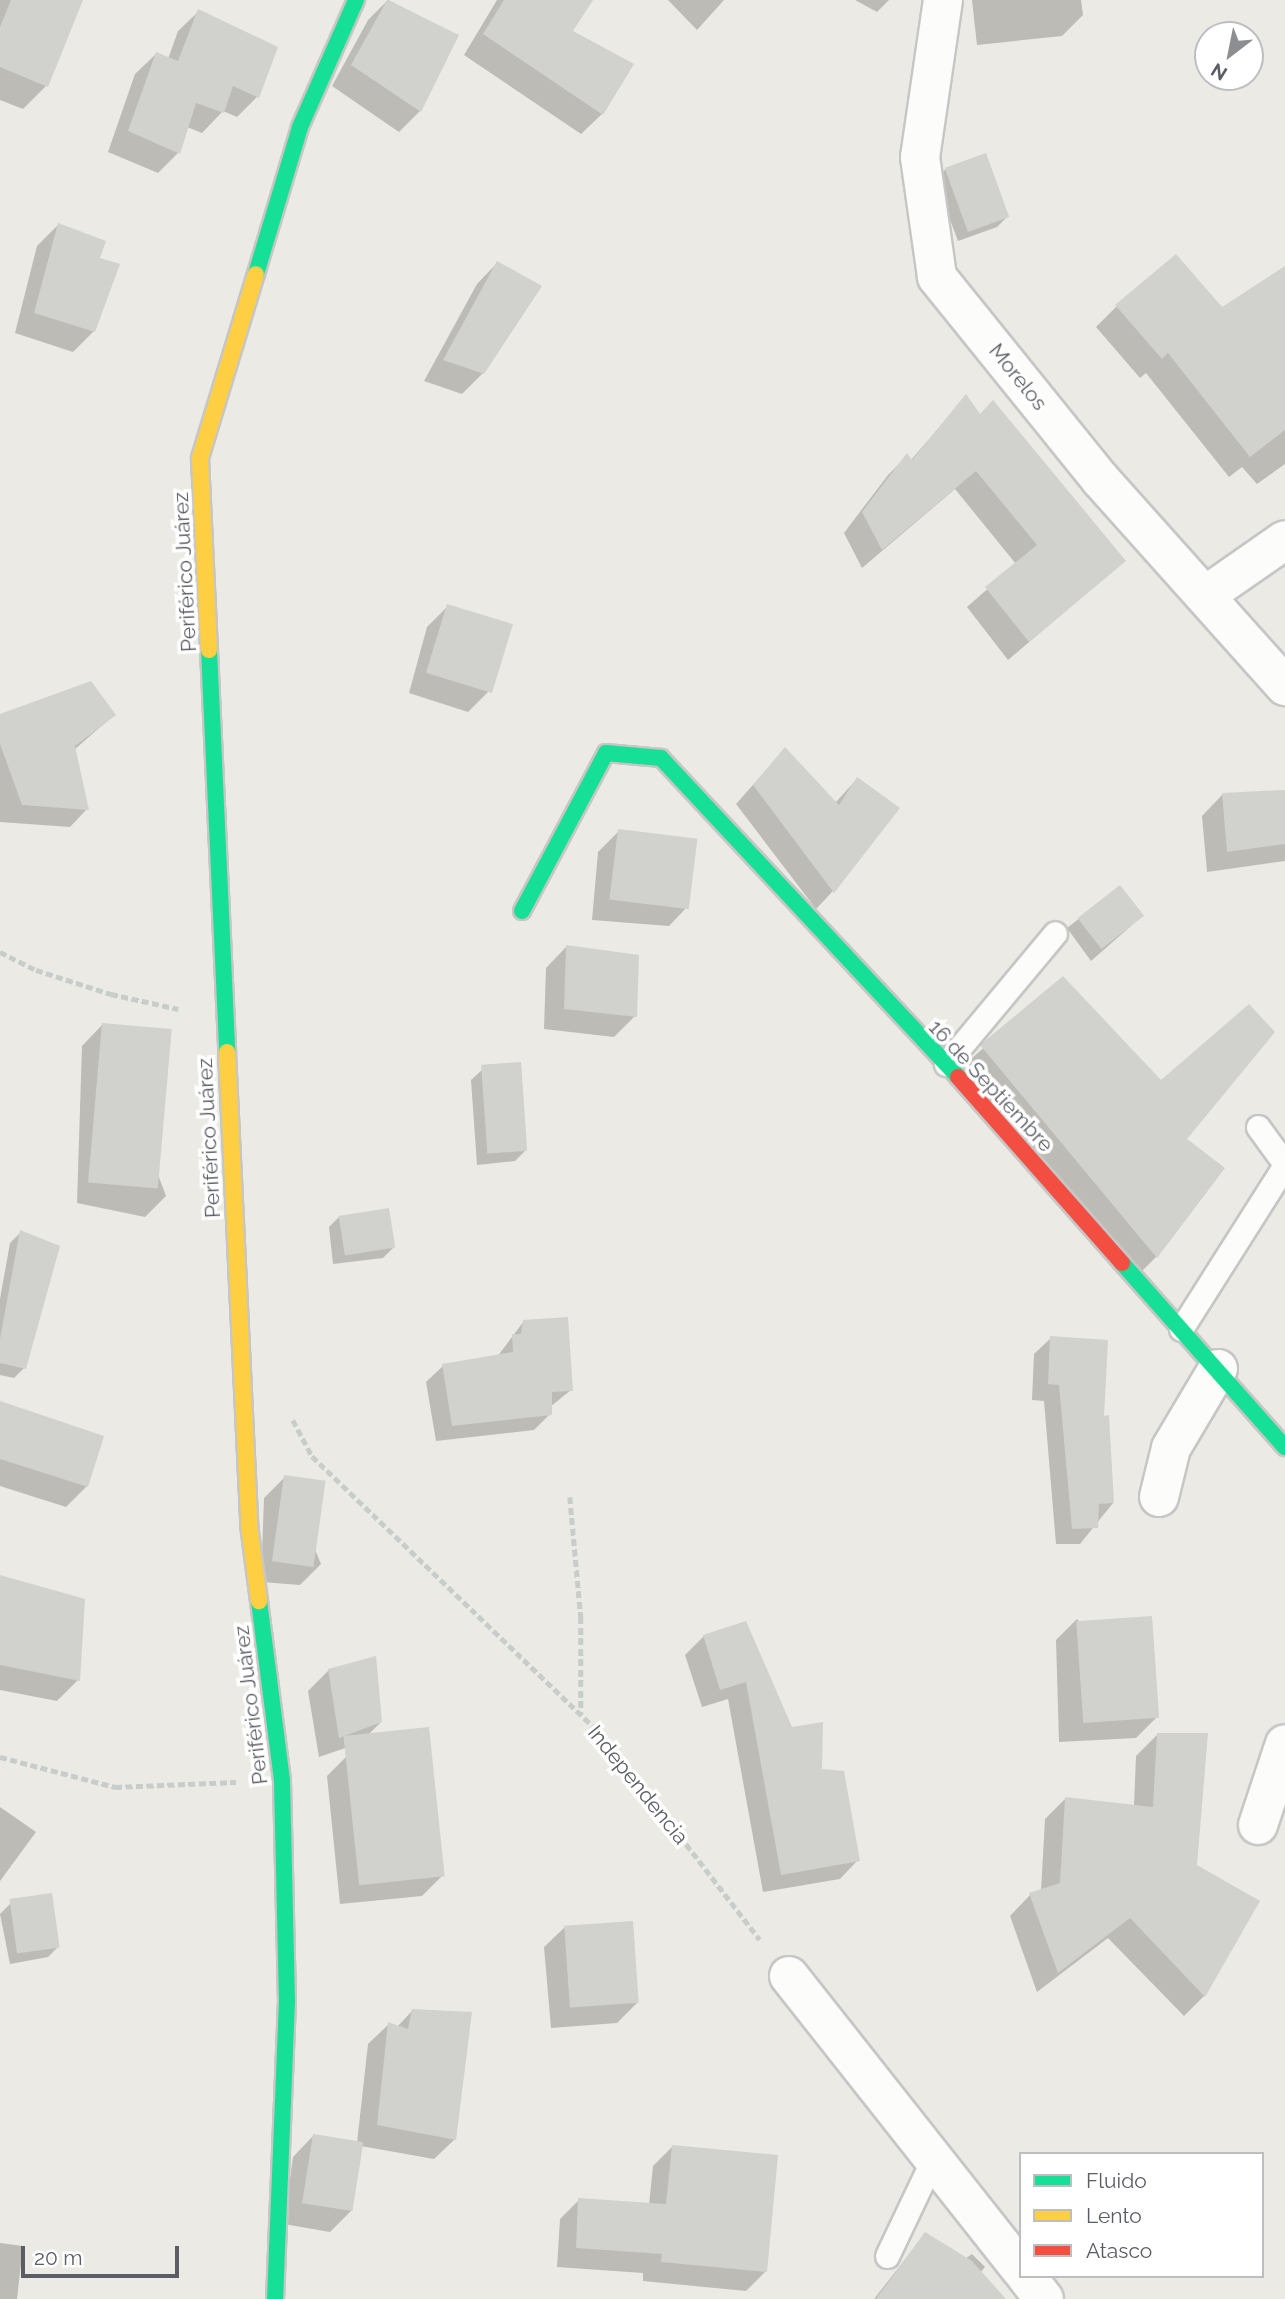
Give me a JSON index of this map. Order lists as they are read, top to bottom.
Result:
{
  "streets": {
    "street": ["Morelos", "Periférico Juárez", "16 de Septiembre"],
    "path": ["Independencia"]
  },
  "legend": ["Fluido", "Lento", "Atasco"],
  "scale_bar": "20 m",
  "north": "bottom left"
}
